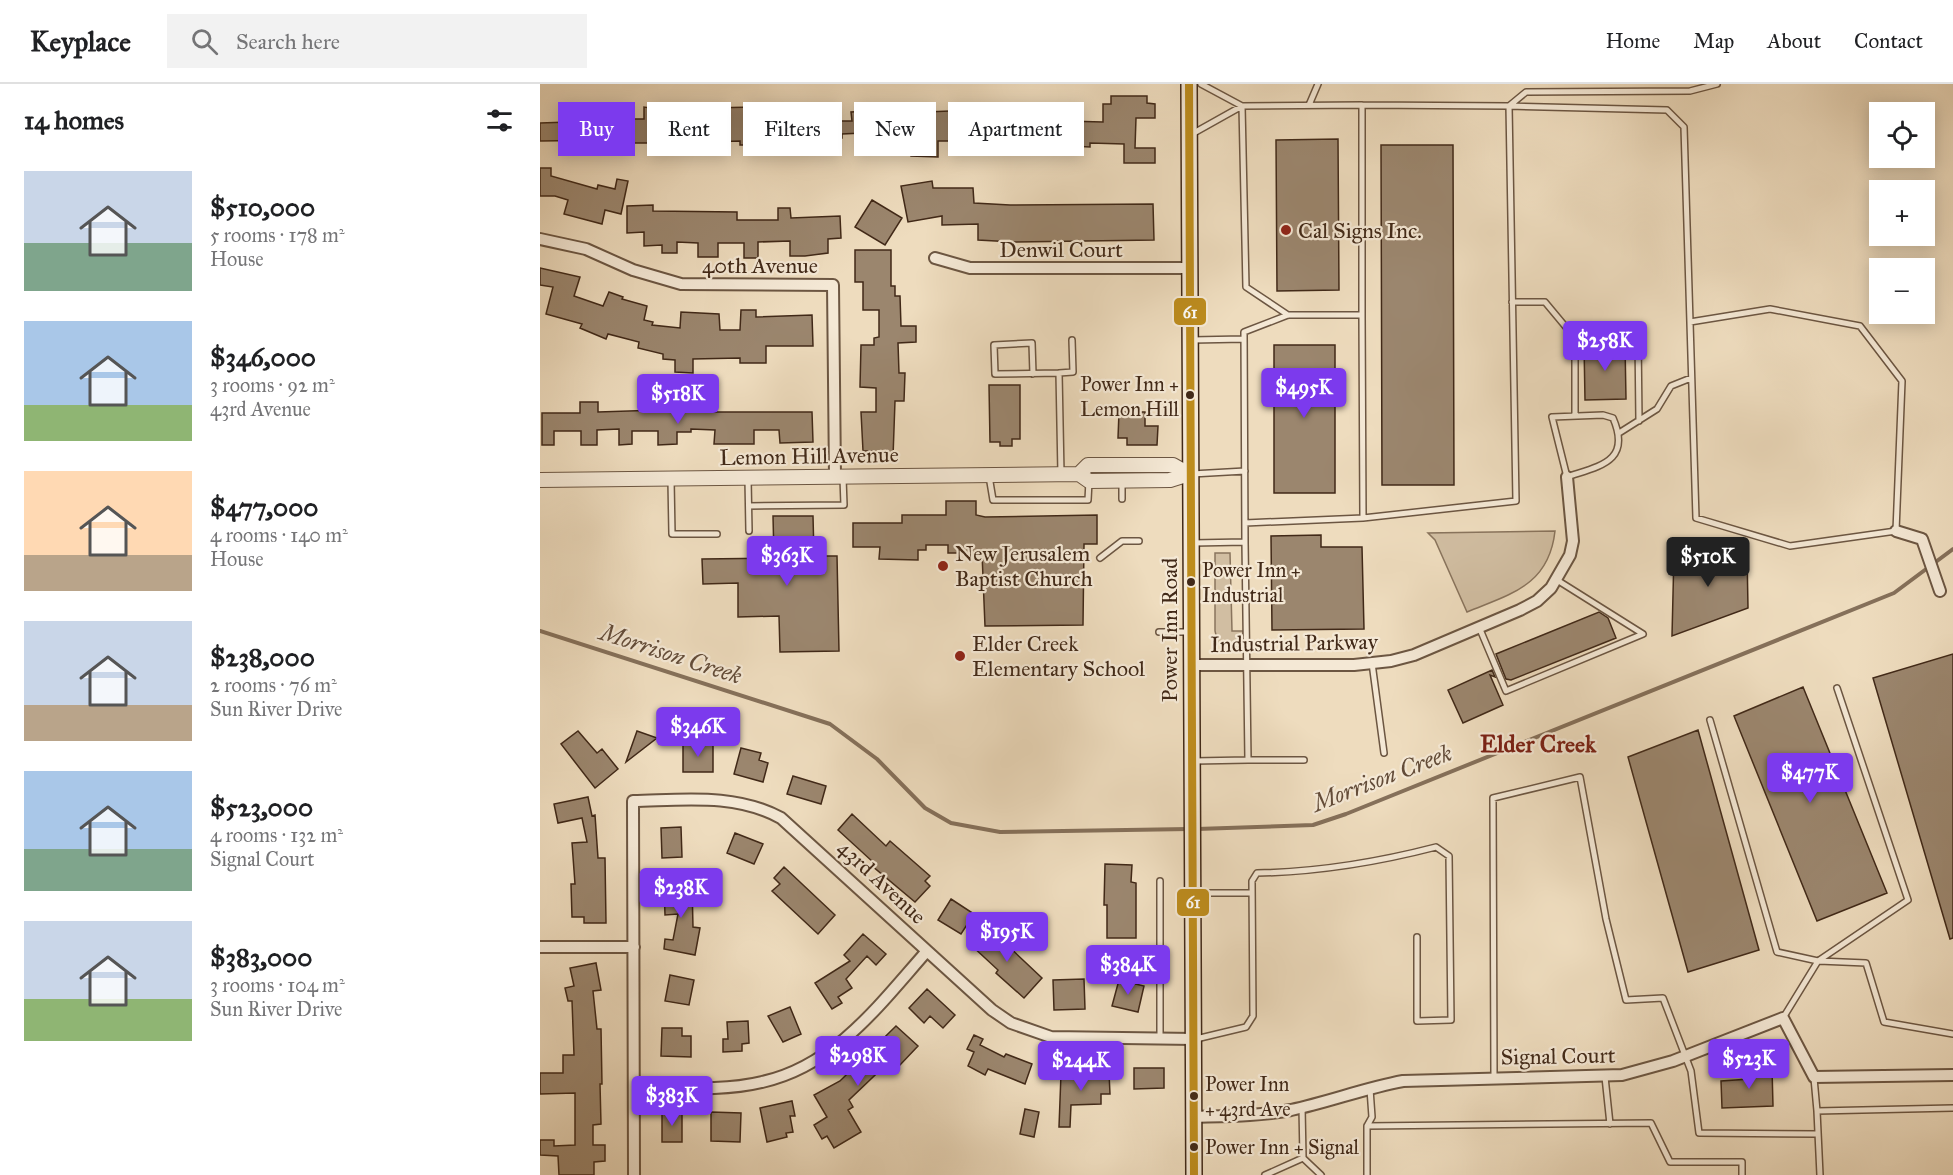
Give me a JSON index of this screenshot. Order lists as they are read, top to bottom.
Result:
{
  "streets": {
    "main road": ["Power Inn Road"],
    "street": [
      "Denwil Court",
      "40th Avenue",
      "Lemon Hill Avenue",
      "Industrial Parkway",
      "43rd Avenue",
      "Signal Court"
    ]
  },
  "crossings": [
    ["Denwil Court", "Power Inn Road"],
    ["40th Avenue", "Lemon Hill Avenue"],
    ["Lemon Hill Avenue", "Power Inn Road"],
    ["Power Inn Road", "Industrial Parkway"],
    ["Power Inn Road", "43rd Avenue"],
    ["Power Inn Road", "Signal Court"]
  ],
  "districts": ["Elder Creek"],
  "water": ["Morrison Creek"],
  "places": [
    "Cal Signs Inc.",
    "Power Inn + Lemon Hill",
    "New Jerusalem Baptist Church",
    "Power Inn + Industrial",
    "Elder Creek Elementary School",
    "Power Inn + 43rd Ave",
    "Power Inn + Signal"
  ],
  "lines": ["transit line 61"],
  "page": {
    "header": "Keyplace",
    "search": "Search here",
    "nav": [
      "Home",
      "Map",
      "About",
      "Contact"
    ],
    "heading": "14 homes",
    "map_buttons": ["+", "−"],
    "chip": [
      "Buy",
      "Rent",
      "Filters",
      "New",
      "Apartment"
    ],
    "list": [
      {
        "name": "$510,000",
        "note": "5 rooms · 178 m² · House"
      },
      {
        "name": "$346,000",
        "note": "3 rooms · 92 m² · 43rd Avenue"
      },
      {
        "name": "$477,000",
        "note": "4 rooms · 140 m² · House"
      },
      {
        "name": "$238,000",
        "note": "2 rooms · 76 m² · Sun River Drive"
      },
      {
        "name": "$523,000",
        "note": "4 rooms · 132 m² · Signal Court"
      },
      {
        "name": "$383,000",
        "note": "3 rooms · 104 m² · Sun River Drive"
      }
    ],
    "price": [
      "$258K",
      "$495K",
      "$518K",
      "$363K",
      "$510K",
      "$346K",
      "$477K",
      "$238K",
      "$195K",
      "$384K",
      "$298K",
      "$523K",
      "$244K",
      "$383K"
    ]
  }
}
